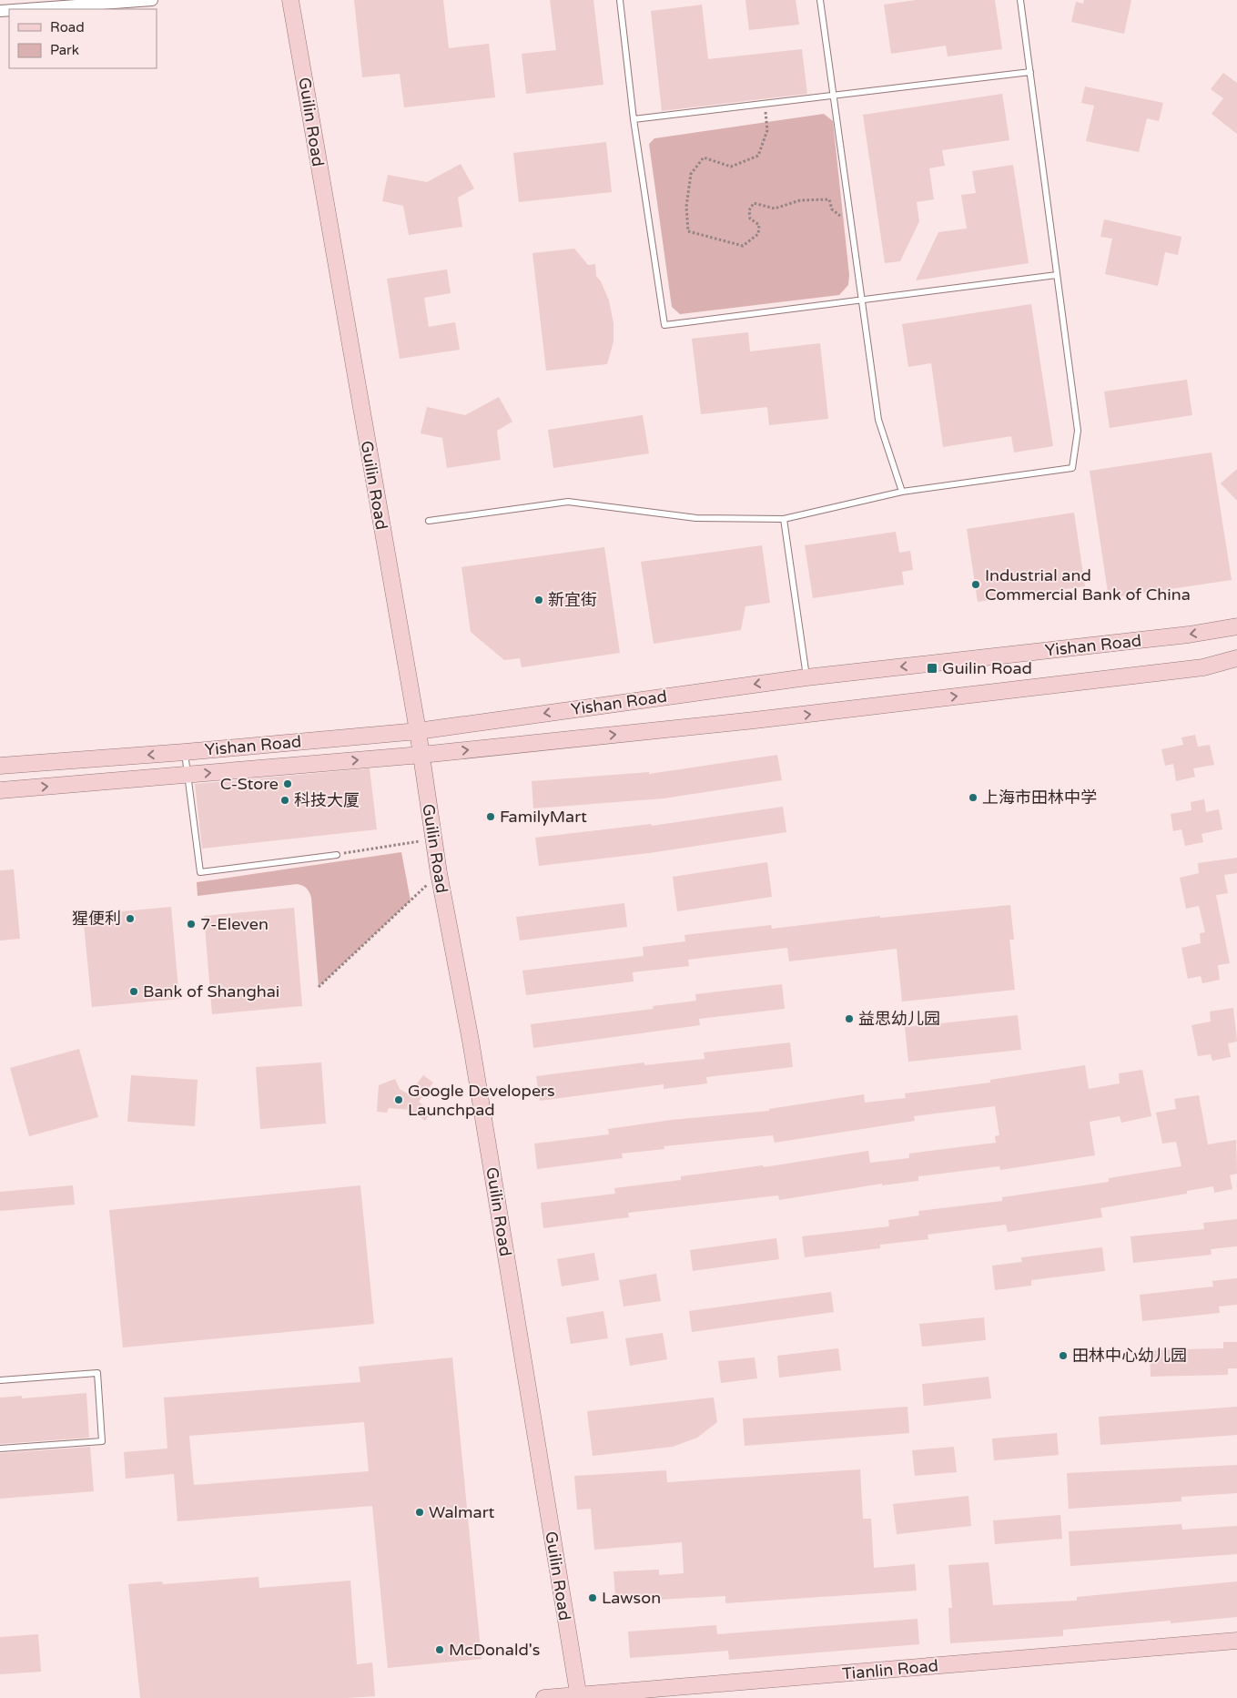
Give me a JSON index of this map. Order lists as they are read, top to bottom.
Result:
{
  "streets": {
    "main road": ["Guilin Road", "Yishan Road", "Tianlin Road"]
  },
  "crossings": [
    ["Guilin Road", "Yishan Road"],
    ["Guilin Road", "Tianlin Road"]
  ],
  "places": {
    "other": [
      "Industrial and Commercial Bank of China",
      "新宜街",
      "C-Store",
      "上海市田林中学",
      "科技大厦",
      "FamilyMart",
      "猩便利",
      "7-Eleven",
      "Bank of Shanghai",
      "益思幼儿园",
      "Google Developers Launchpad",
      "田林中心幼儿园",
      "Walmart",
      "Lawson",
      "McDonald's"
    ],
    "transit": ["Guilin Road"]
  },
  "legend": ["Road", "Park"]
}
